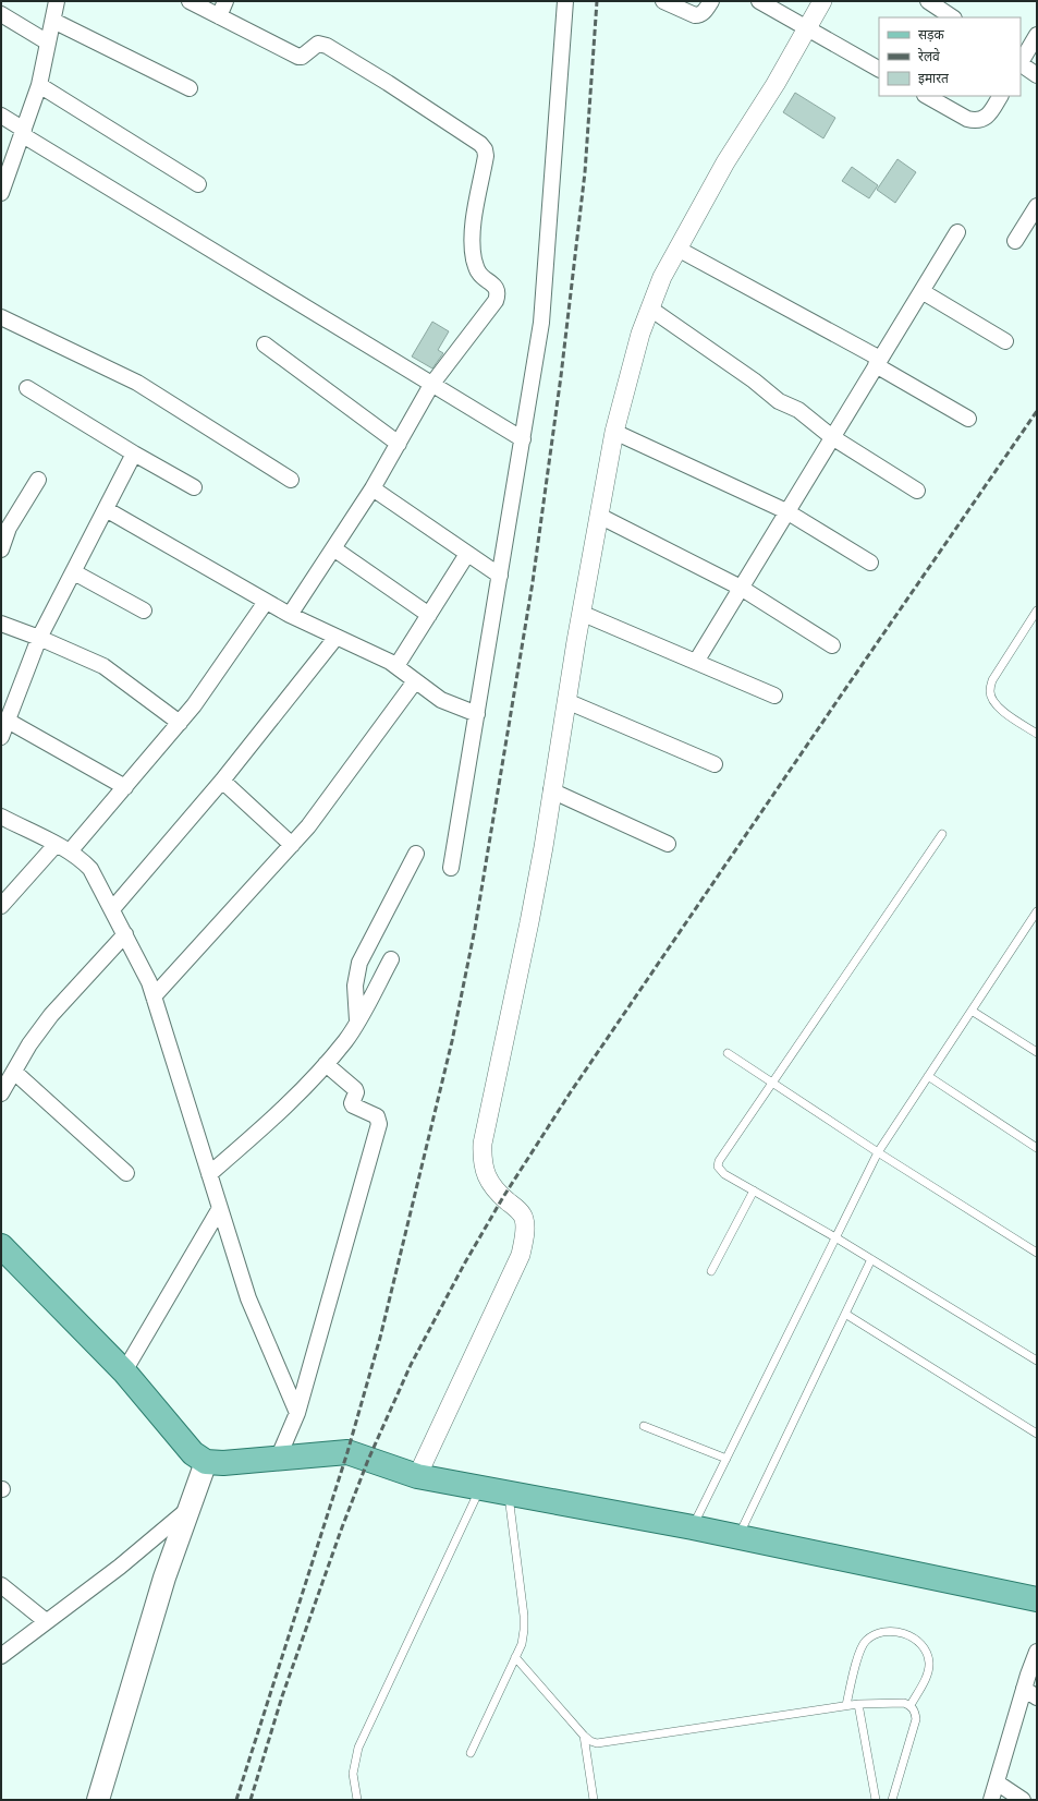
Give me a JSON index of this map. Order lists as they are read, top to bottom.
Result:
{
  "legend": ["सड़क", "रेलवे", "इमारत"]
}
